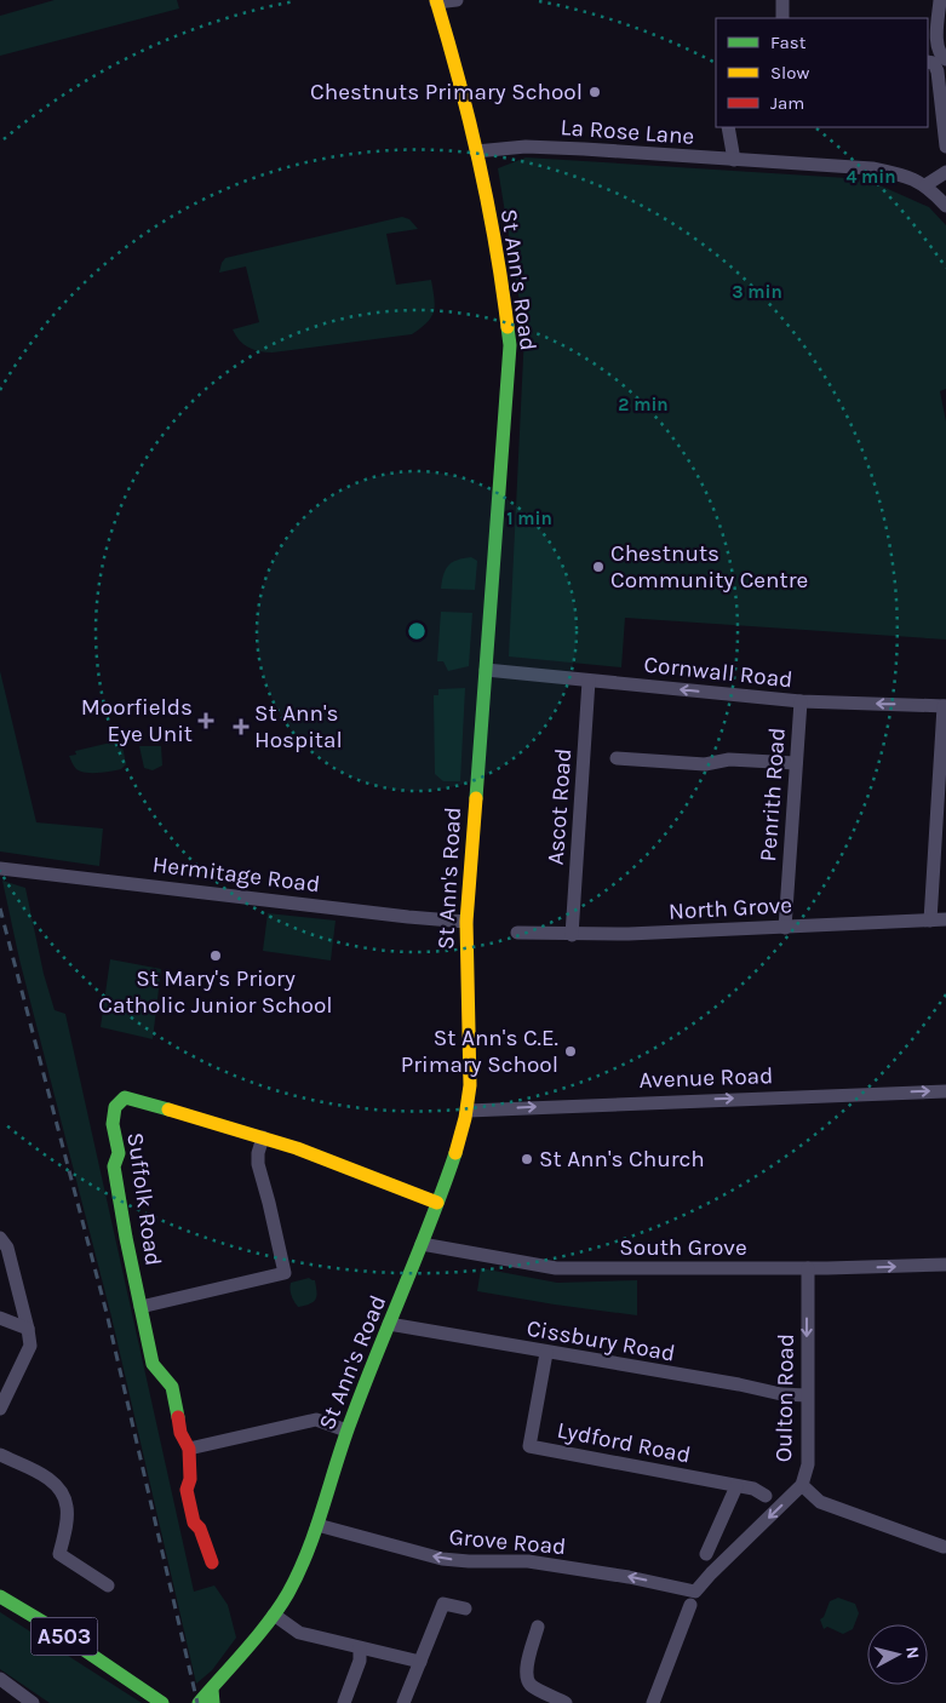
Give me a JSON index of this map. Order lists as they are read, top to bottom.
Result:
{
  "streets": {
    "main road": ["St Ann's Road", "Suffolk Road", "A503"],
    "street": [
      "La Rose Lane",
      "Cornwall Road",
      "Penrith Road",
      "Ascot Road",
      "Hermitage Road",
      "North Grove",
      "Avenue Road",
      "South Grove",
      "Cissbury Road",
      "Oulton Road",
      "Lydford Road",
      "Grove Road"
    ]
  },
  "crossings": [
    ["La Rose Lane", "St Ann's Road"],
    ["St Ann's Road", "Cornwall Road"],
    ["St Ann's Road", "Hermitage Road"],
    ["St Ann's Road", "Avenue Road"],
    ["St Ann's Road", "Suffolk Road"],
    ["St Ann's Road", "South Grove"],
    ["St Ann's Road", "Cissbury Road"],
    ["St Ann's Road", "Grove Road"],
    ["Cornwall Road", "Penrith Road"],
    ["Cornwall Road", "Ascot Road"],
    ["Penrith Road", "North Grove"],
    ["Ascot Road", "North Grove"],
    ["South Grove", "Oulton Road"],
    ["Cissbury Road", "Oulton Road"],
    ["Cissbury Road", "Lydford Road"],
    ["Oulton Road", "Grove Road"]
  ],
  "one_way": ["Avenue Road", "Oulton Road"],
  "places": {
    "other": [
      "Chestnuts Primary School",
      "Chestnuts Community Centre",
      "St Mary's Priory Catholic Junior School",
      "St Ann's C.E. Primary School",
      "St Ann's Church"
    ],
    "health": ["Moorfields Eye Unit", "St Ann's Hospital"]
  },
  "legend": ["Fast", "Slow", "Jam"],
  "north": "right",
  "rings": [
    "4 min",
    "3 min",
    "2 min",
    "1 min"
  ]
}
